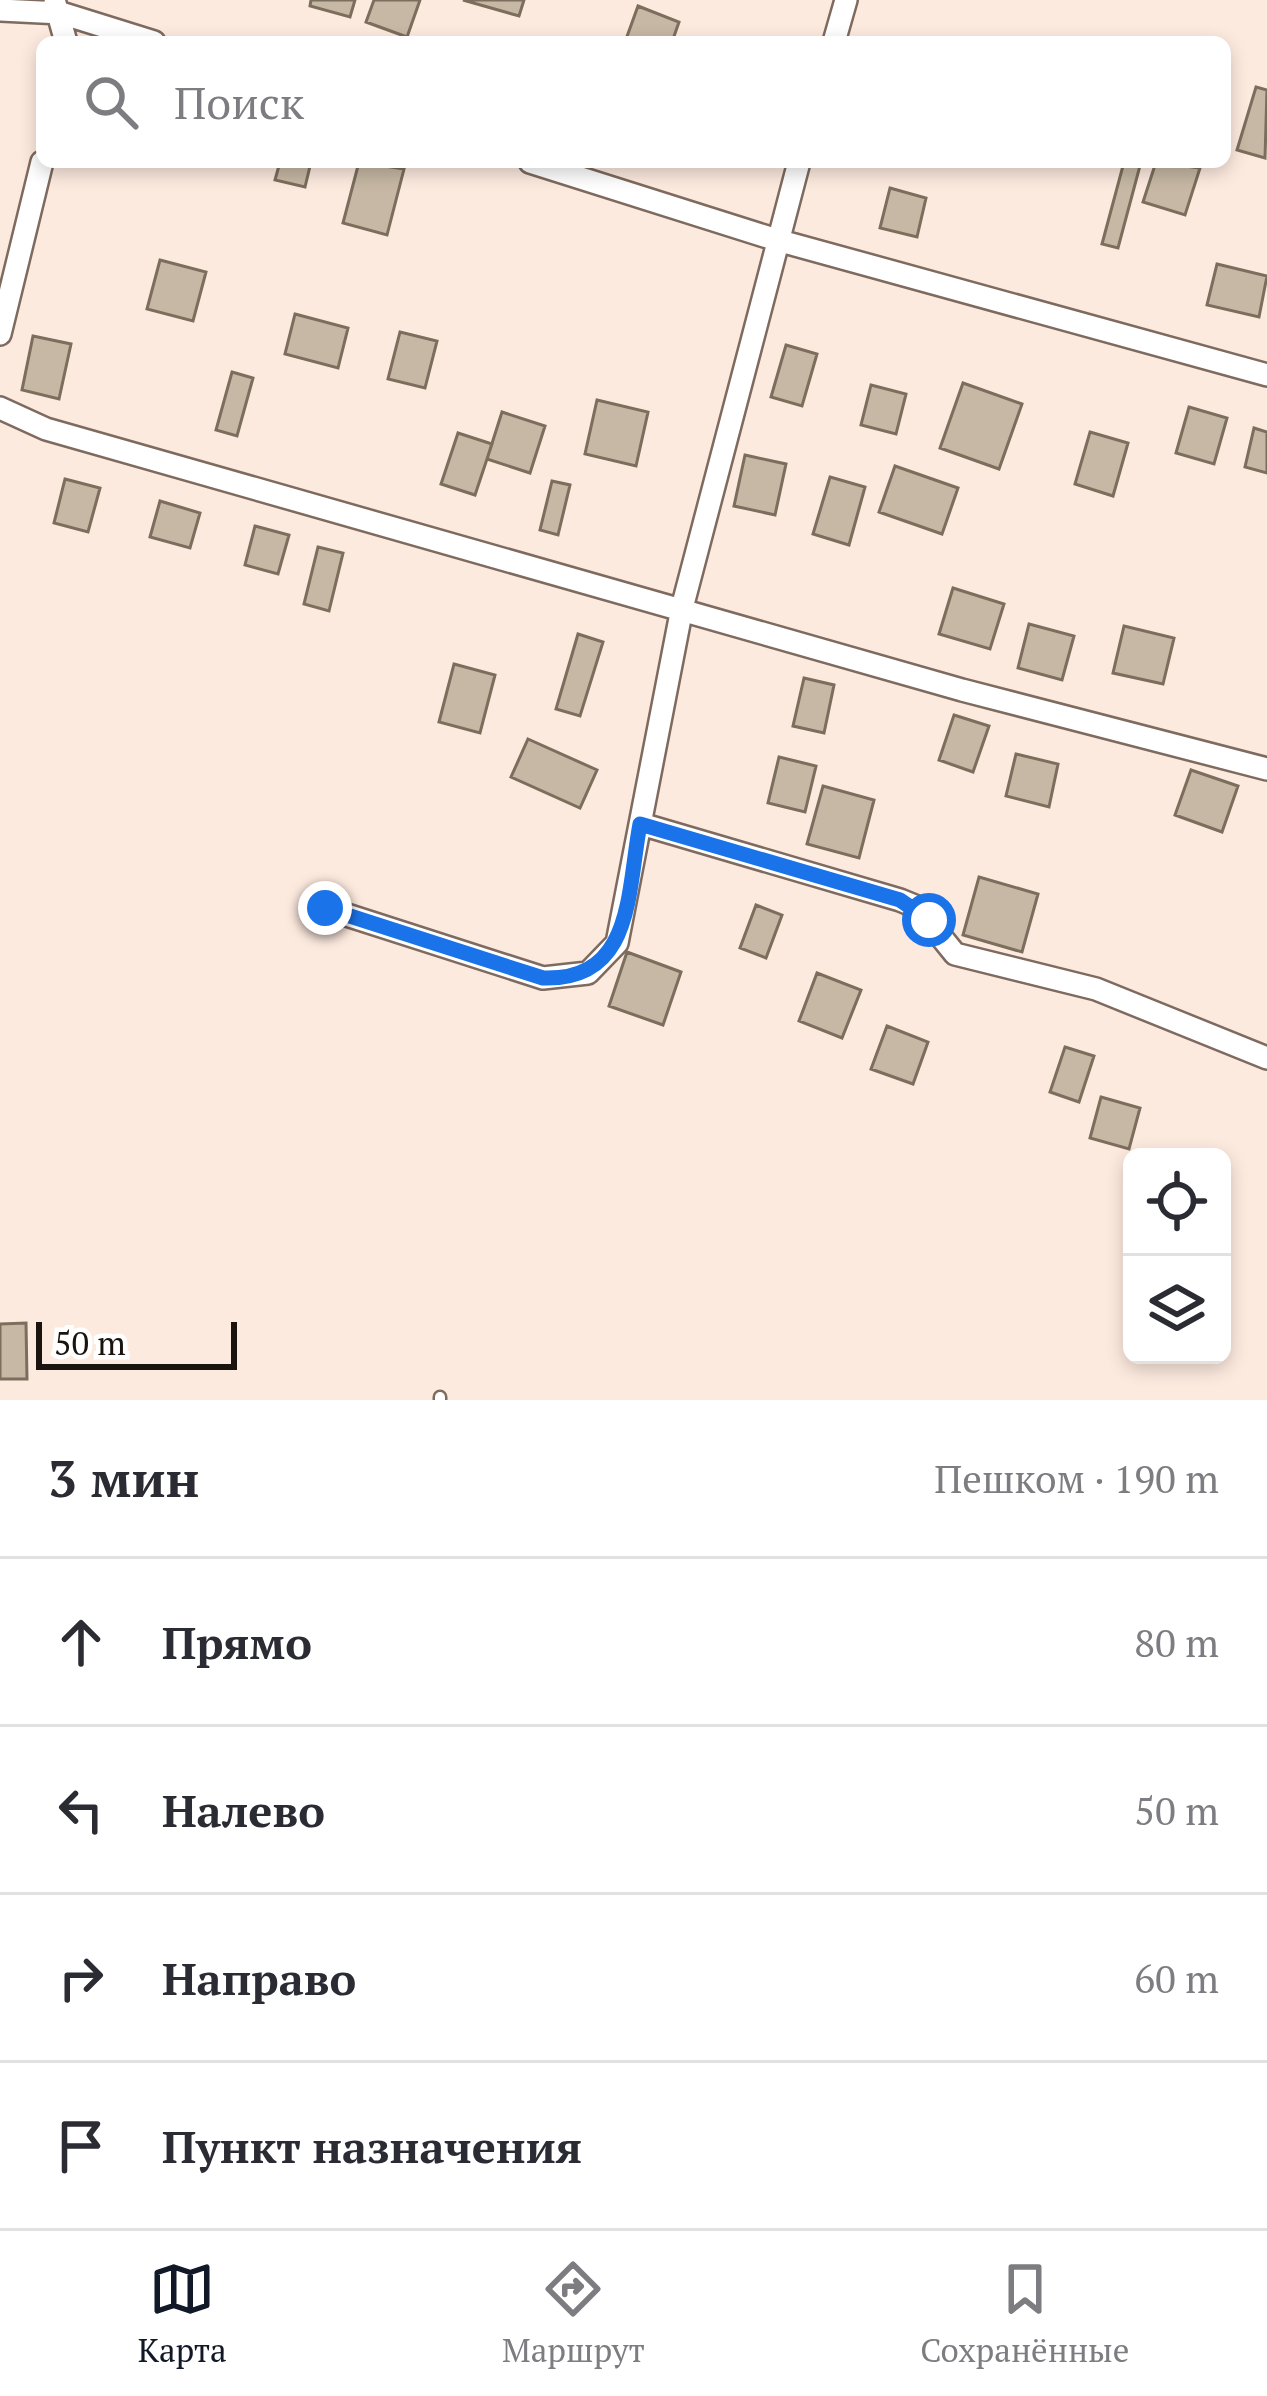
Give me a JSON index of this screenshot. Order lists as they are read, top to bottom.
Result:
{
  "scale_bar": "50 m",
  "page": {
    "search": "Поиск",
    "scale": "50 m",
    "heading": ["3 мин", "Пешком · 190 m"],
    "list": [
      ["Прямо", "80 m"],
      ["Налево", "50 m"],
      ["Направо", "60 m"],
      "Пункт назначения"
    ],
    "nav": ["Карта", "Маршрут", "Сохранённые"]
  }
}
